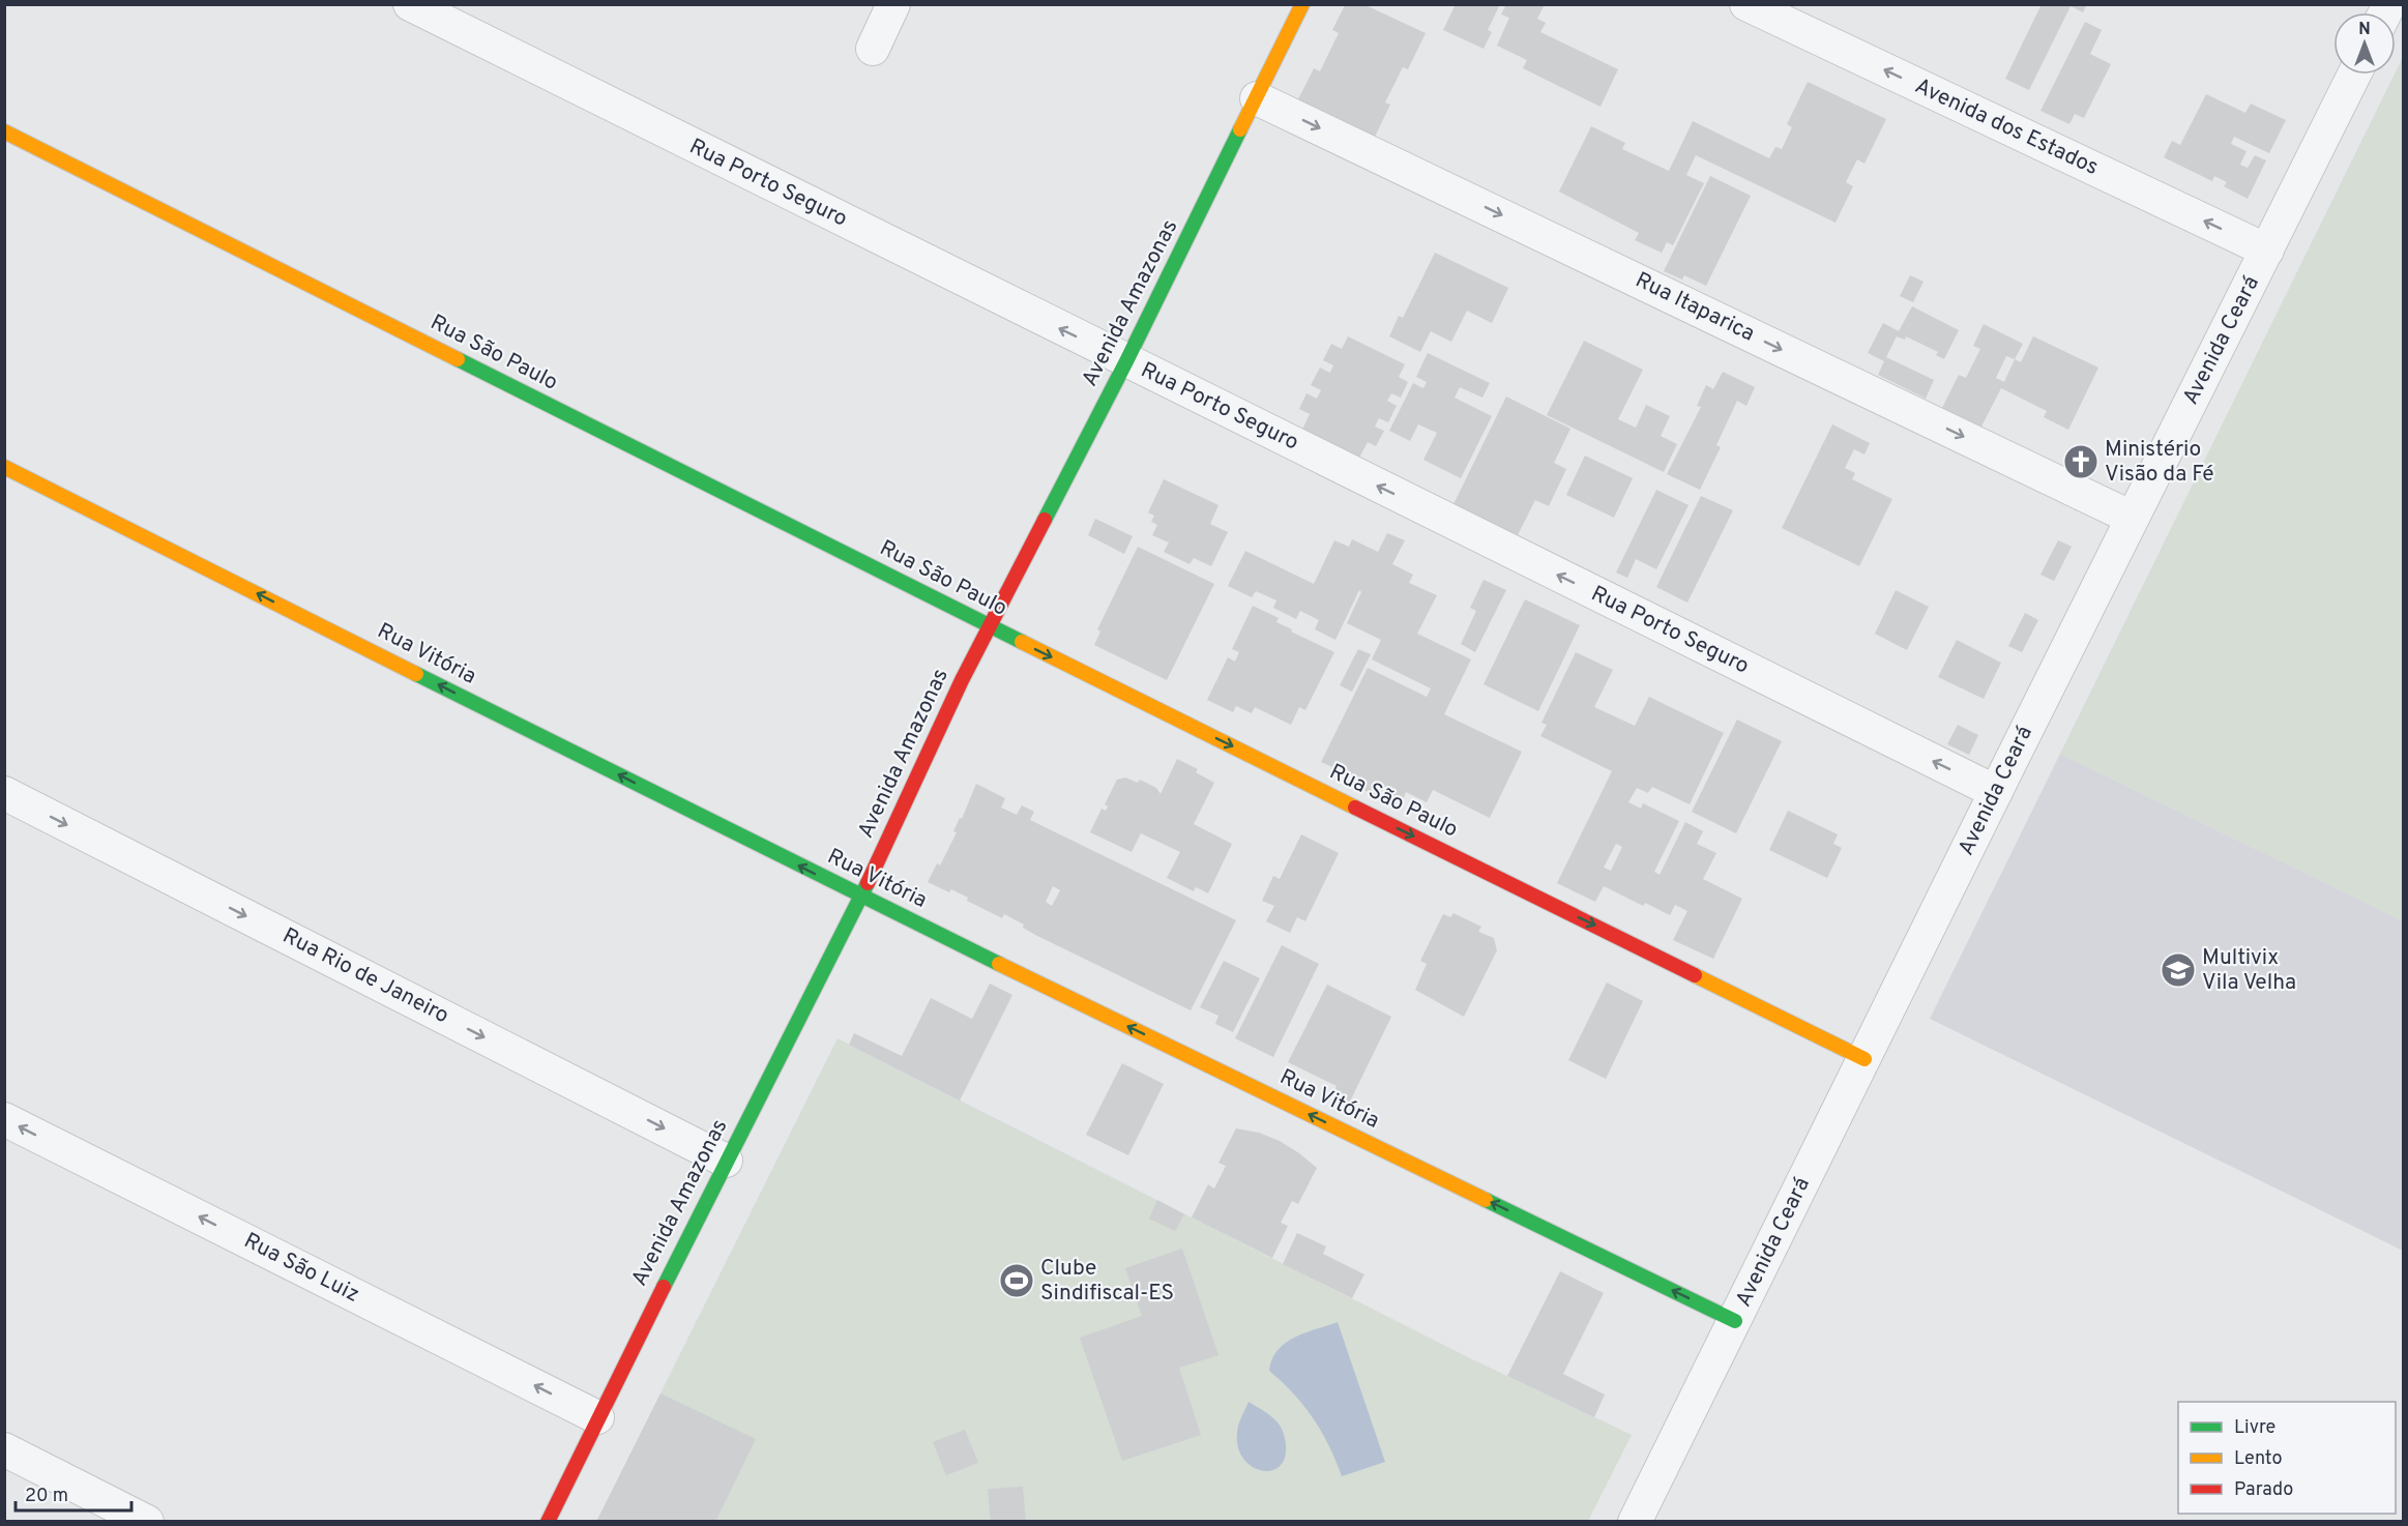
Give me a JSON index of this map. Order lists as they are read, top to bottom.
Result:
{
  "streets": {
    "street": [
      "Avenida dos Estados",
      "Rua Porto Seguro",
      "Avenida Amazonas",
      "Rua Itaparica",
      "Avenida Ceará",
      "Rua São Paulo",
      "Rua Vitória",
      "Rua Rio de Janeiro",
      "Rua São Luiz"
    ]
  },
  "crossings": [
    ["Avenida dos Estados", "Avenida Ceará"],
    ["Rua Porto Seguro", "Avenida Amazonas"],
    ["Rua Porto Seguro", "Avenida Ceará"],
    ["Avenida Amazonas", "Rua Itaparica"],
    ["Avenida Amazonas", "Rua São Paulo"],
    ["Avenida Amazonas", "Rua Vitória"],
    ["Avenida Amazonas", "Rua Rio de Janeiro"],
    ["Avenida Amazonas", "Rua São Luiz"],
    ["Rua Itaparica", "Avenida Ceará"],
    ["Avenida Ceará", "Rua São Paulo"],
    ["Avenida Ceará", "Rua Vitória"]
  ],
  "one_way": [
    "Avenida dos Estados",
    "Rua Porto Seguro",
    "Rua Itaparica",
    "Rua São Paulo",
    "Rua Vitória",
    "Rua Rio de Janeiro",
    "Rua São Luiz"
  ],
  "places": {
    "church": ["Ministério Visão da Fé"],
    "school or university": ["Multivix Vila Velha"],
    "sports": ["Clube Sindifiscal-ES"]
  },
  "legend": ["Livre", "Lento", "Parado"],
  "scale_bar": "20 m",
  "north": "top"
}
